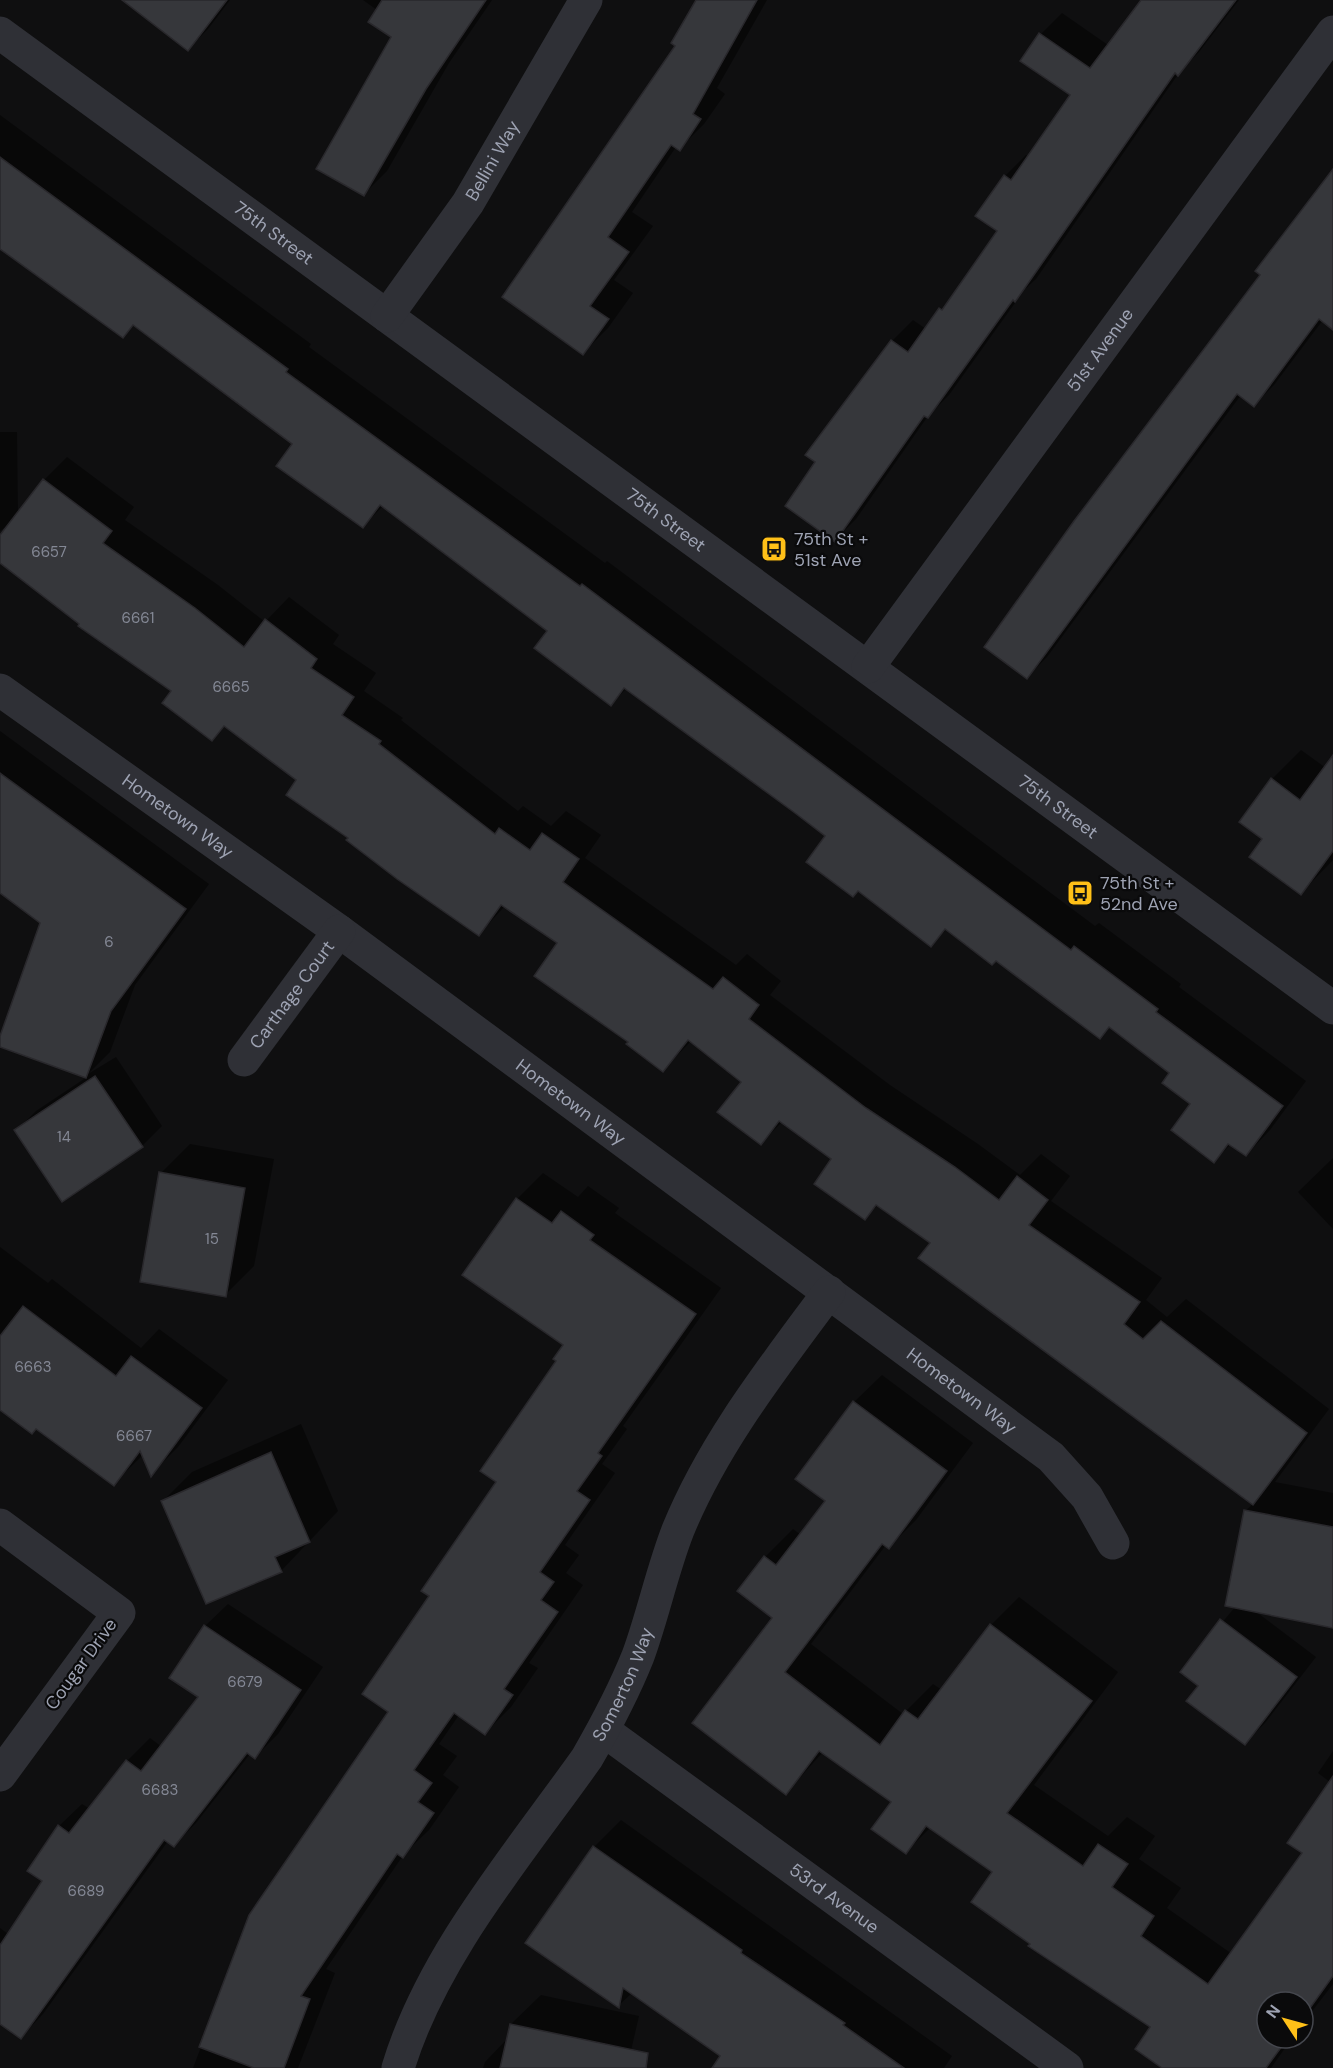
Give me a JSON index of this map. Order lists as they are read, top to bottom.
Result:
{
  "streets": {
    "street": [
      "Bellini Way",
      "75th Street",
      "51st Avenue",
      "Hometown Way",
      "Carthage Court",
      "Cougar Drive",
      "Somerton Way",
      "53rd Avenue"
    ]
  },
  "crossings": [
    ["Bellini Way", "75th Street"],
    ["75th Street", "51st Avenue"],
    ["Hometown Way", "Carthage Court"],
    ["Hometown Way", "Somerton Way"],
    ["Somerton Way", "53rd Avenue"]
  ],
  "places": {
    "bus stop": ["75th St + 51st Ave", "75th St + 52nd Ave"]
  },
  "house_numbers": [
    "6657",
    "6661",
    "6665",
    "6",
    "14",
    "15",
    "6663",
    "6667",
    "6679",
    "6683",
    "6689"
  ],
  "north": "top left"
}
